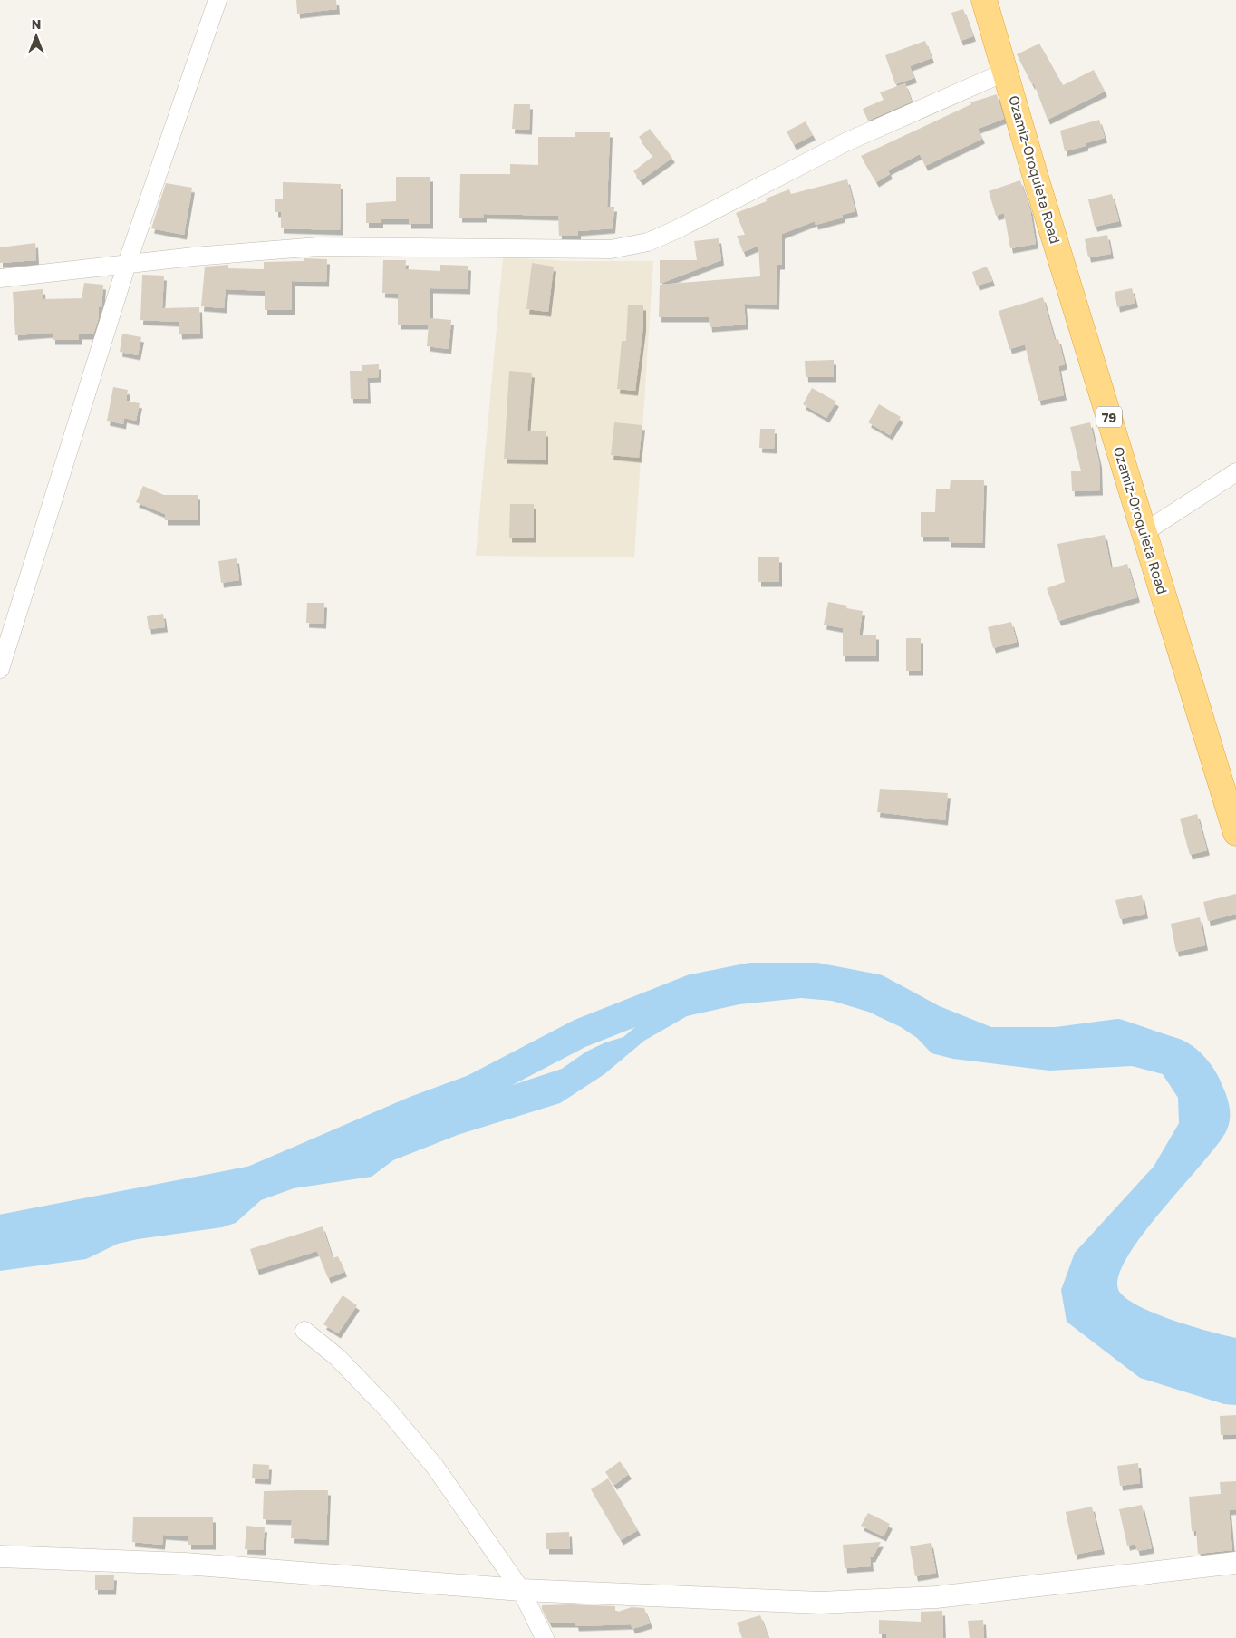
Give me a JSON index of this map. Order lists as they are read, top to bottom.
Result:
{
  "streets": {
    "highway": ["Ozamiz-Oroquieta Road", "79"]
  },
  "north": "top"
}
